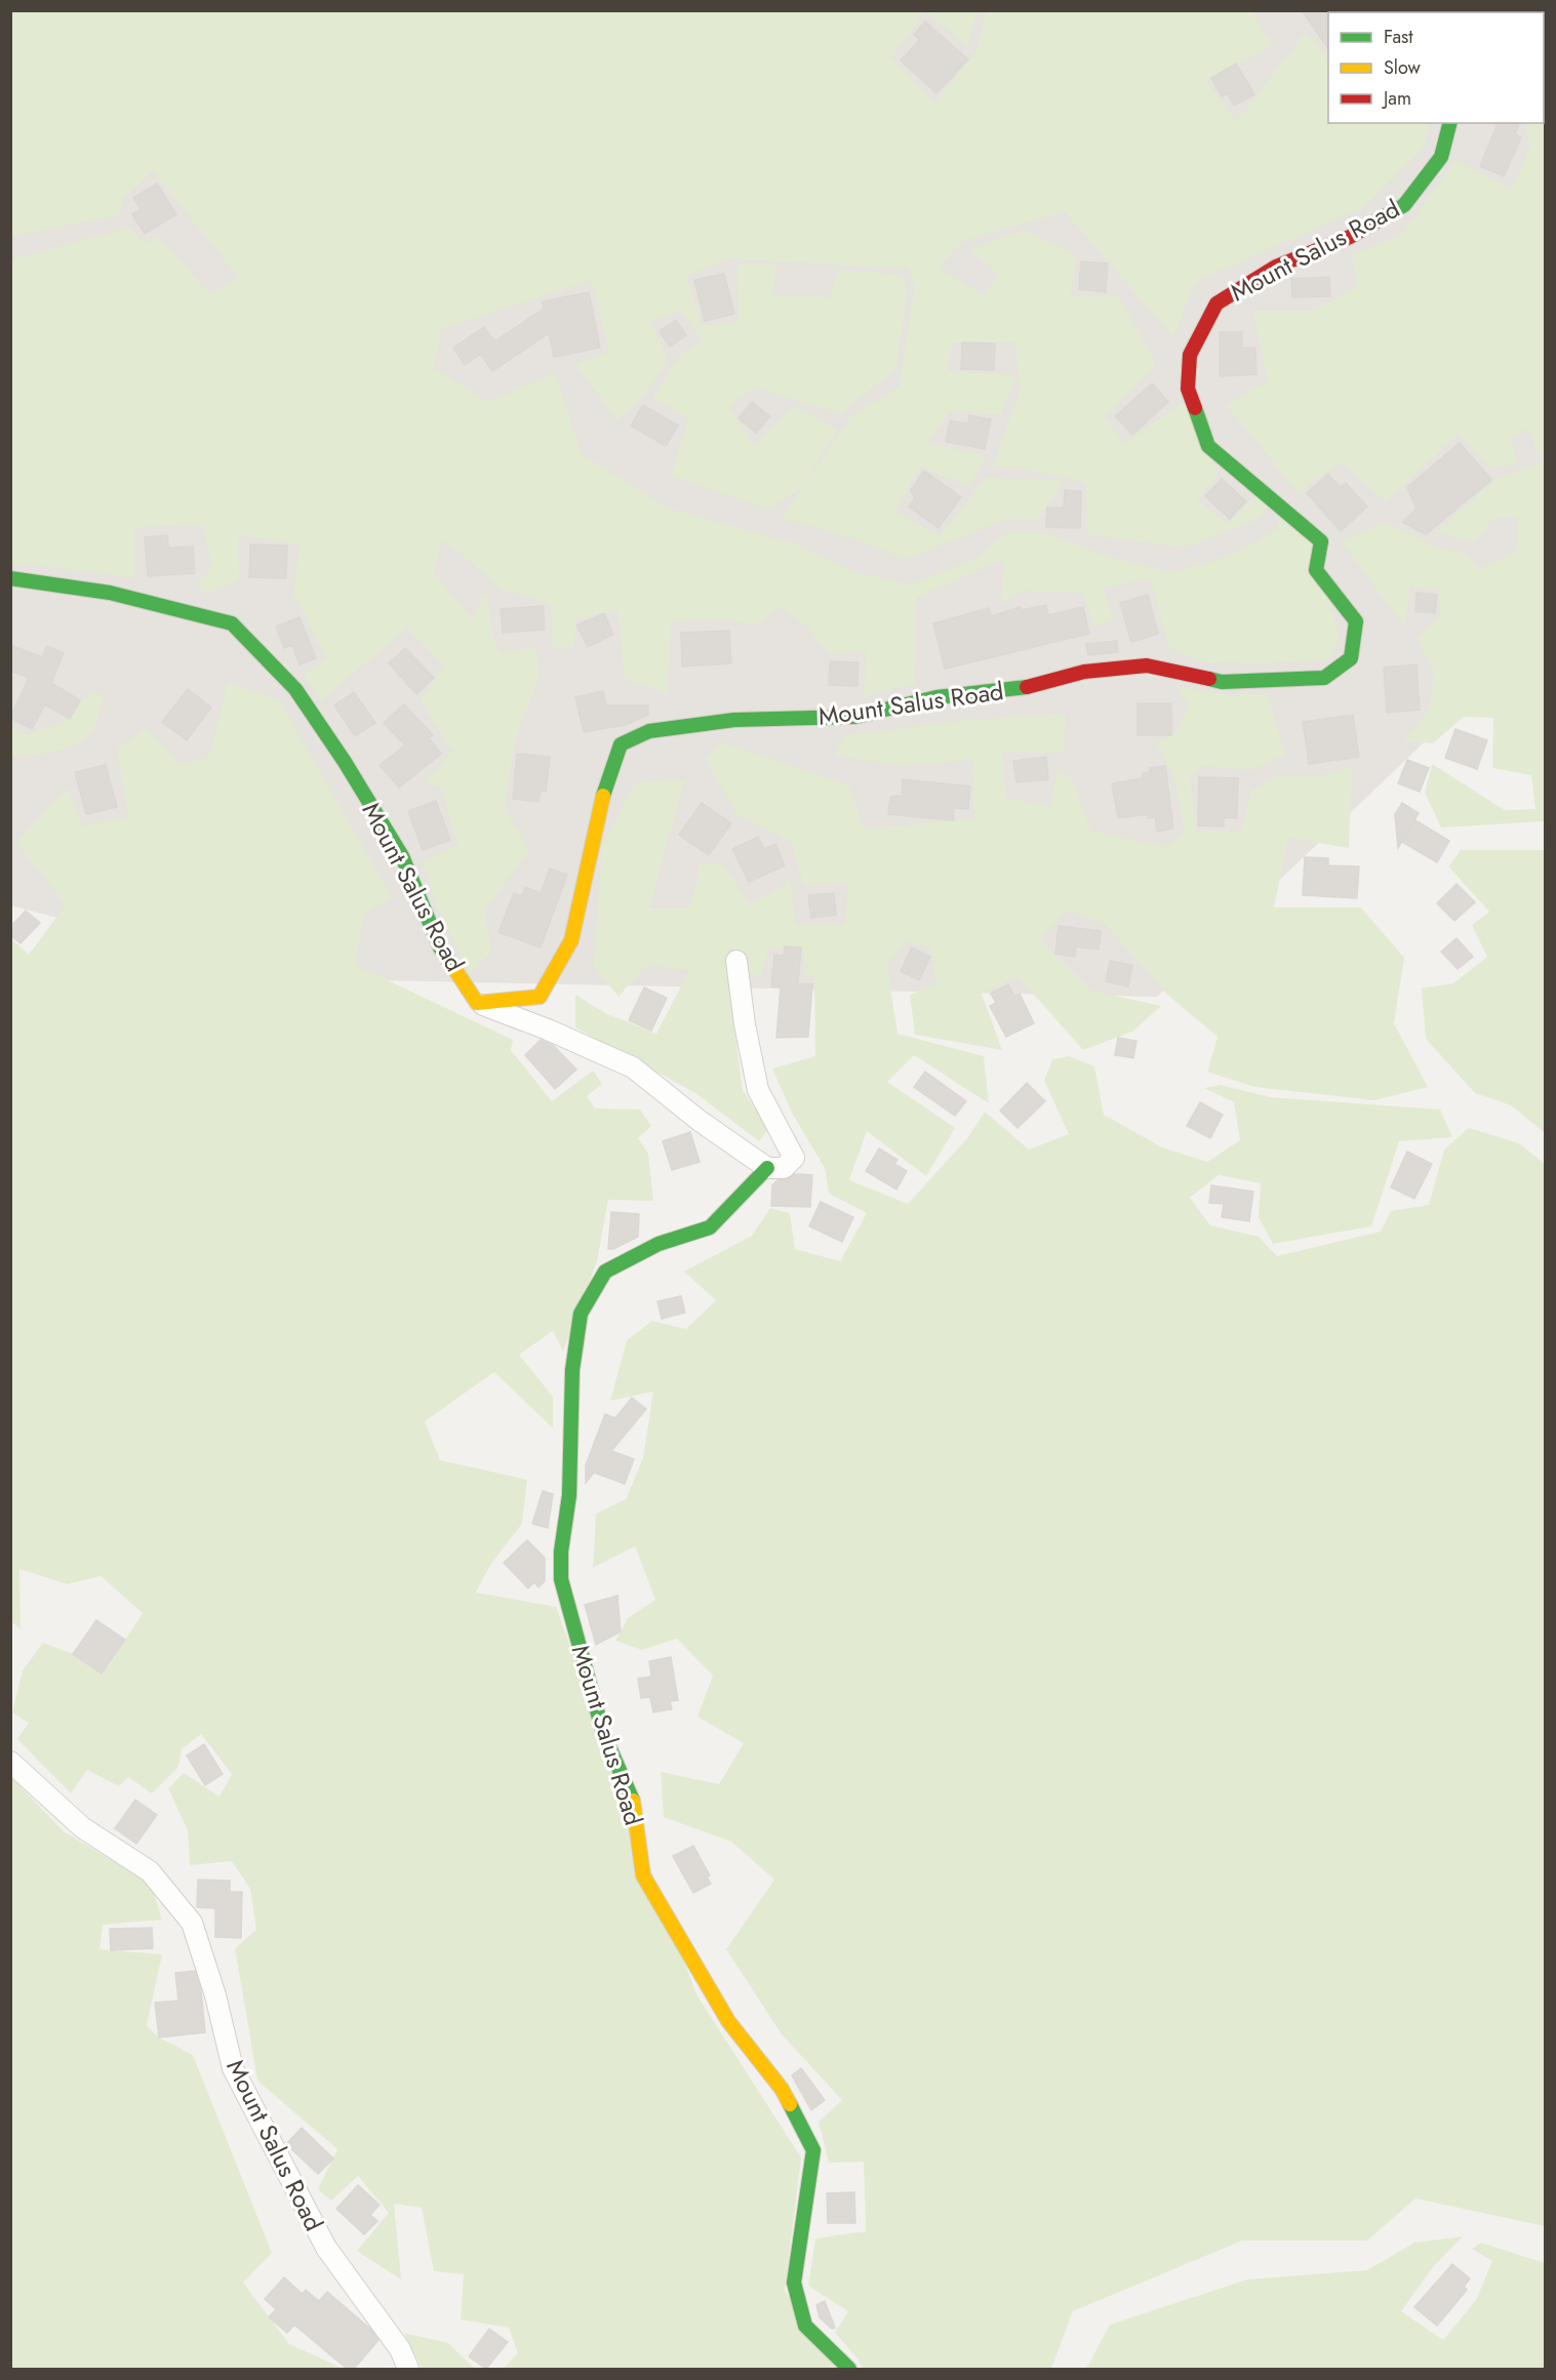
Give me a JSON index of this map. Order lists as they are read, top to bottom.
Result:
{
  "streets": {
    "street": ["Mount Salus Road"]
  },
  "legend": ["Fast", "Slow", "Jam"]
}
